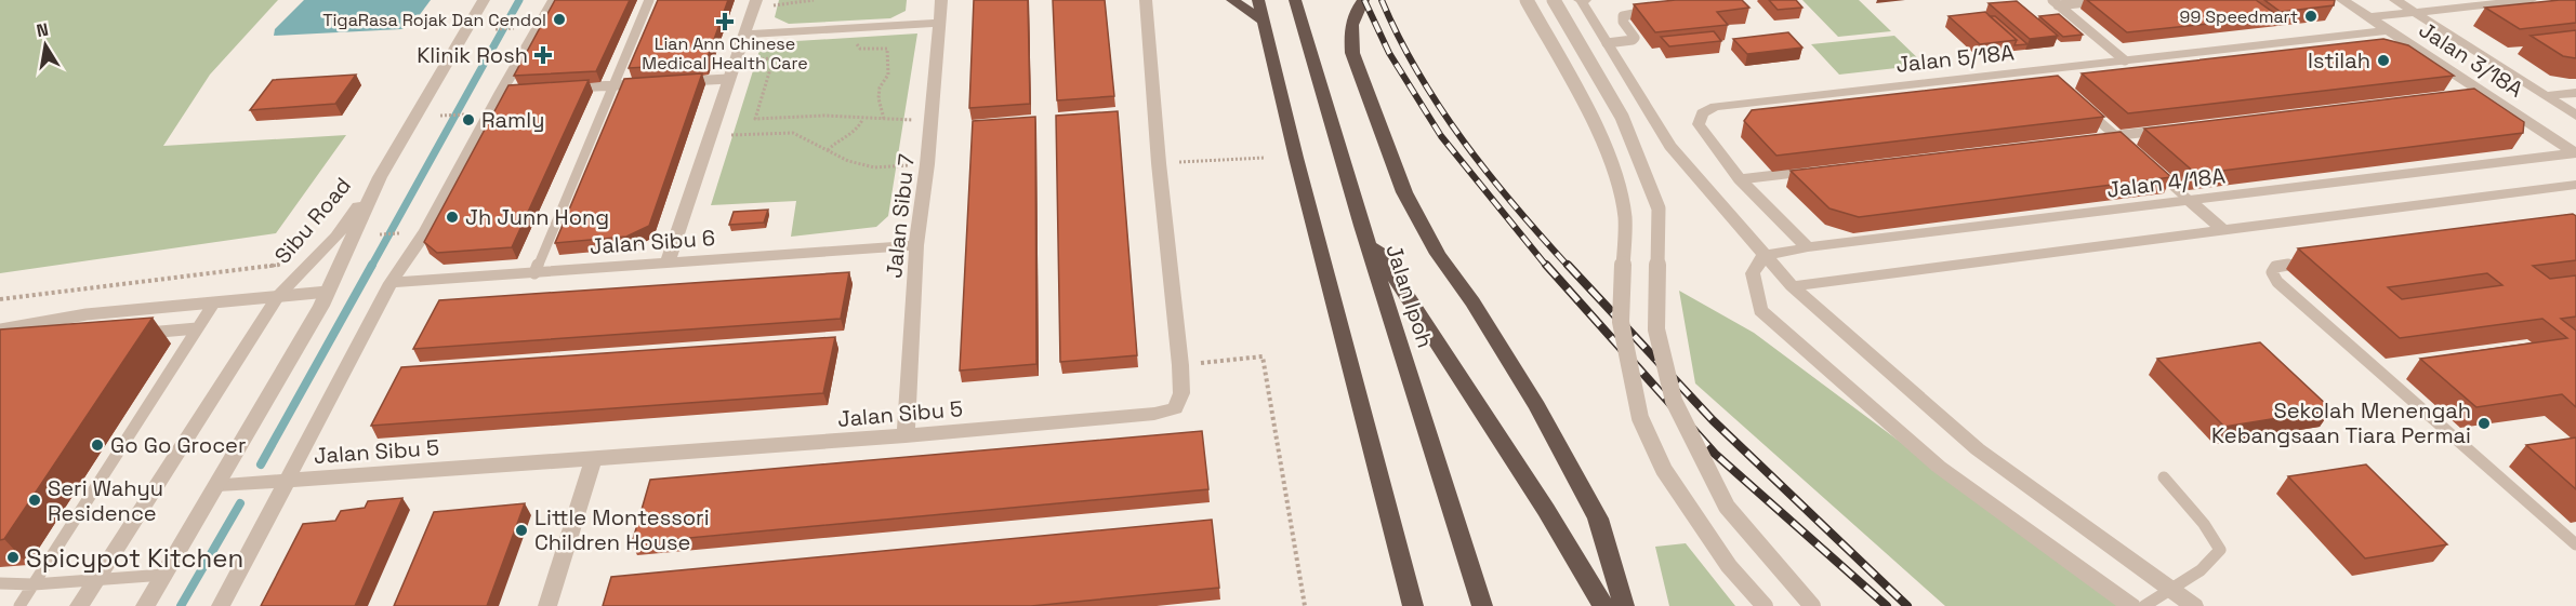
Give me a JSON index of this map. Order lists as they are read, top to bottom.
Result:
{
  "streets": {
    "highway": ["Jalan Ipoh"],
    "street": [
      "Jalan 5/18A",
      "Jalan 3/18A",
      "Jalan 4/18A",
      "Jalan Sibu 7",
      "Sibu Road",
      "Jalan Sibu 6",
      "Jalan Sibu 5"
    ]
  },
  "crossings": [
    ["Jalan 5/18A", "Jalan 3/18A"],
    ["Jalan 5/18A", "Jalan 4/18A"],
    ["Jalan 3/18A", "Jalan 4/18A"],
    ["Jalan Sibu 7", "Jalan Sibu 6"],
    ["Jalan Sibu 7", "Jalan Sibu 5"],
    ["Sibu Road", "Jalan Sibu 5"]
  ],
  "places": {
    "other": [
      "99 Speedmart",
      "TigaRasa Rojak Dan Cendol",
      "Istilah",
      "Ramly",
      "Jh Junn Hong",
      "Sekolah Menengah Kebangsaan Tiara Permai",
      "Go Go Grocer",
      "Seri Wahyu Residence",
      "Little Montessori Children House",
      "Spicypot Kitchen"
    ],
    "health": ["Lian Ann Chinese Medical Health Care", "Klinik Rosh"]
  },
  "north": "top"
}
